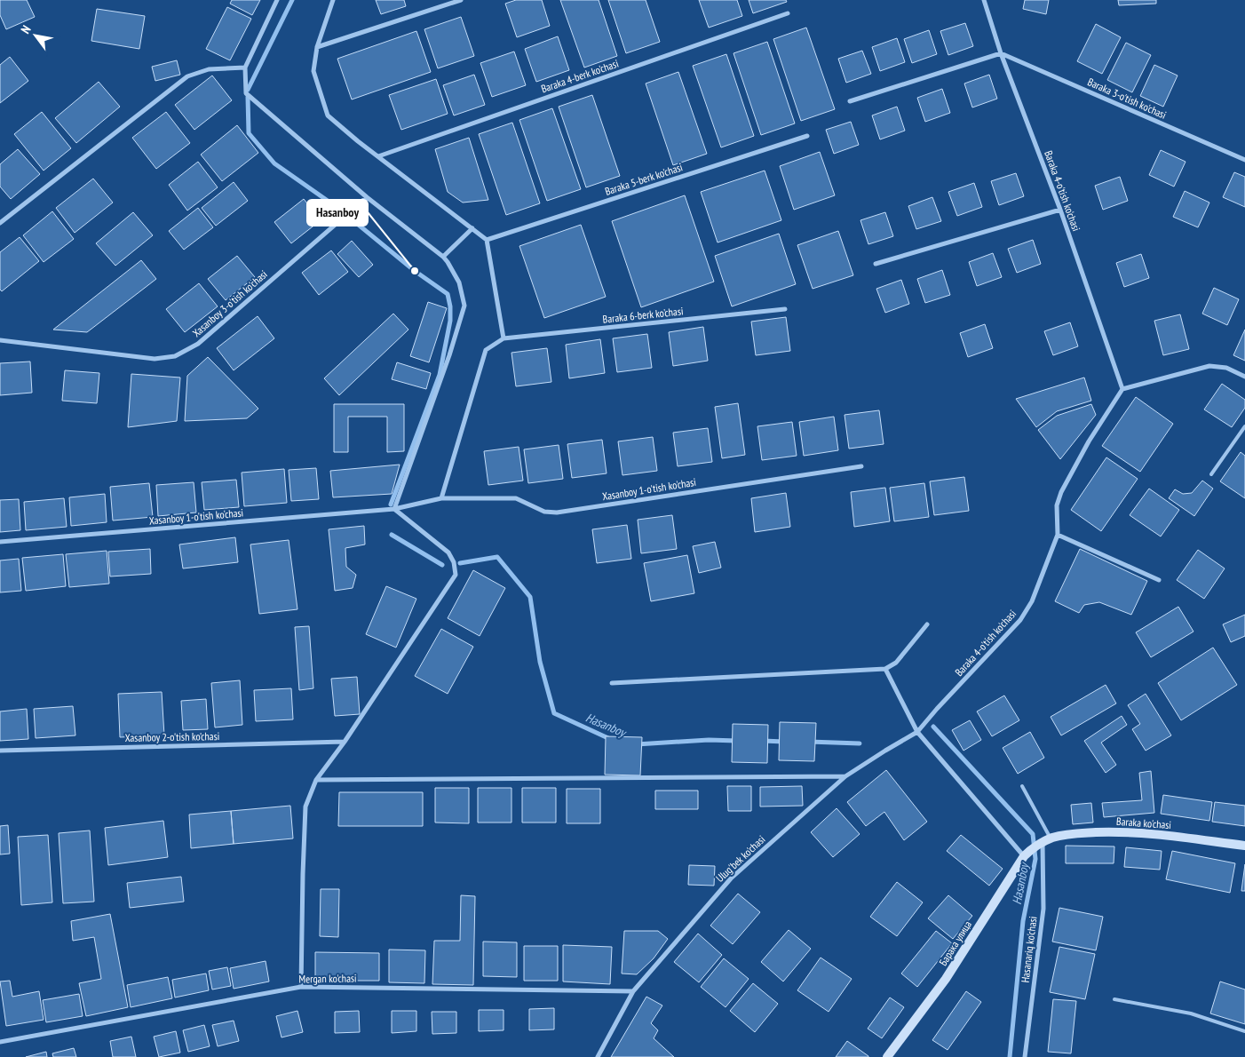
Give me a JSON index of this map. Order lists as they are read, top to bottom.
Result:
{
  "streets": {
    "main road": ["Baraka ko'chasi", "Барака улица"],
    "street": [
      "Baraka 4-berk ko'chasi",
      "Baraka 3-o'tish ko'chasi",
      "Baraka 5-berk ko'chasi",
      "Baraka 4-o'tish ko'chasi",
      "Xasanboy 3-o'tish ko'chasi",
      "Baraka 6-berk ko'chasi",
      "Xasanboy 1-o'tish ko'chasi",
      "Xasanboy 2-o'tish ko'chasi",
      "Ulug'bek ko'chasi",
      "Hasanariq ko'chasi",
      "Mergan ko'chasi"
    ]
  },
  "crossings": [
    ["Baraka 3-o'tish ko'chasi", "Baraka 4-o'tish ko'chasi"],
    ["Baraka 4-o'tish ko'chasi", "Ulug'bek ko'chasi"],
    ["Baraka ko'chasi", "Барака улица"],
    ["Baraka ko'chasi", "Hasanariq ko'chasi"],
    ["Ulug'bek ko'chasi", "Mergan ko'chasi"],
    ["Барака улица", "Hasanariq ko'chasi"]
  ],
  "water": ["Hasanboy"],
  "places": ["Hasanboy"],
  "north": "top left"
}
